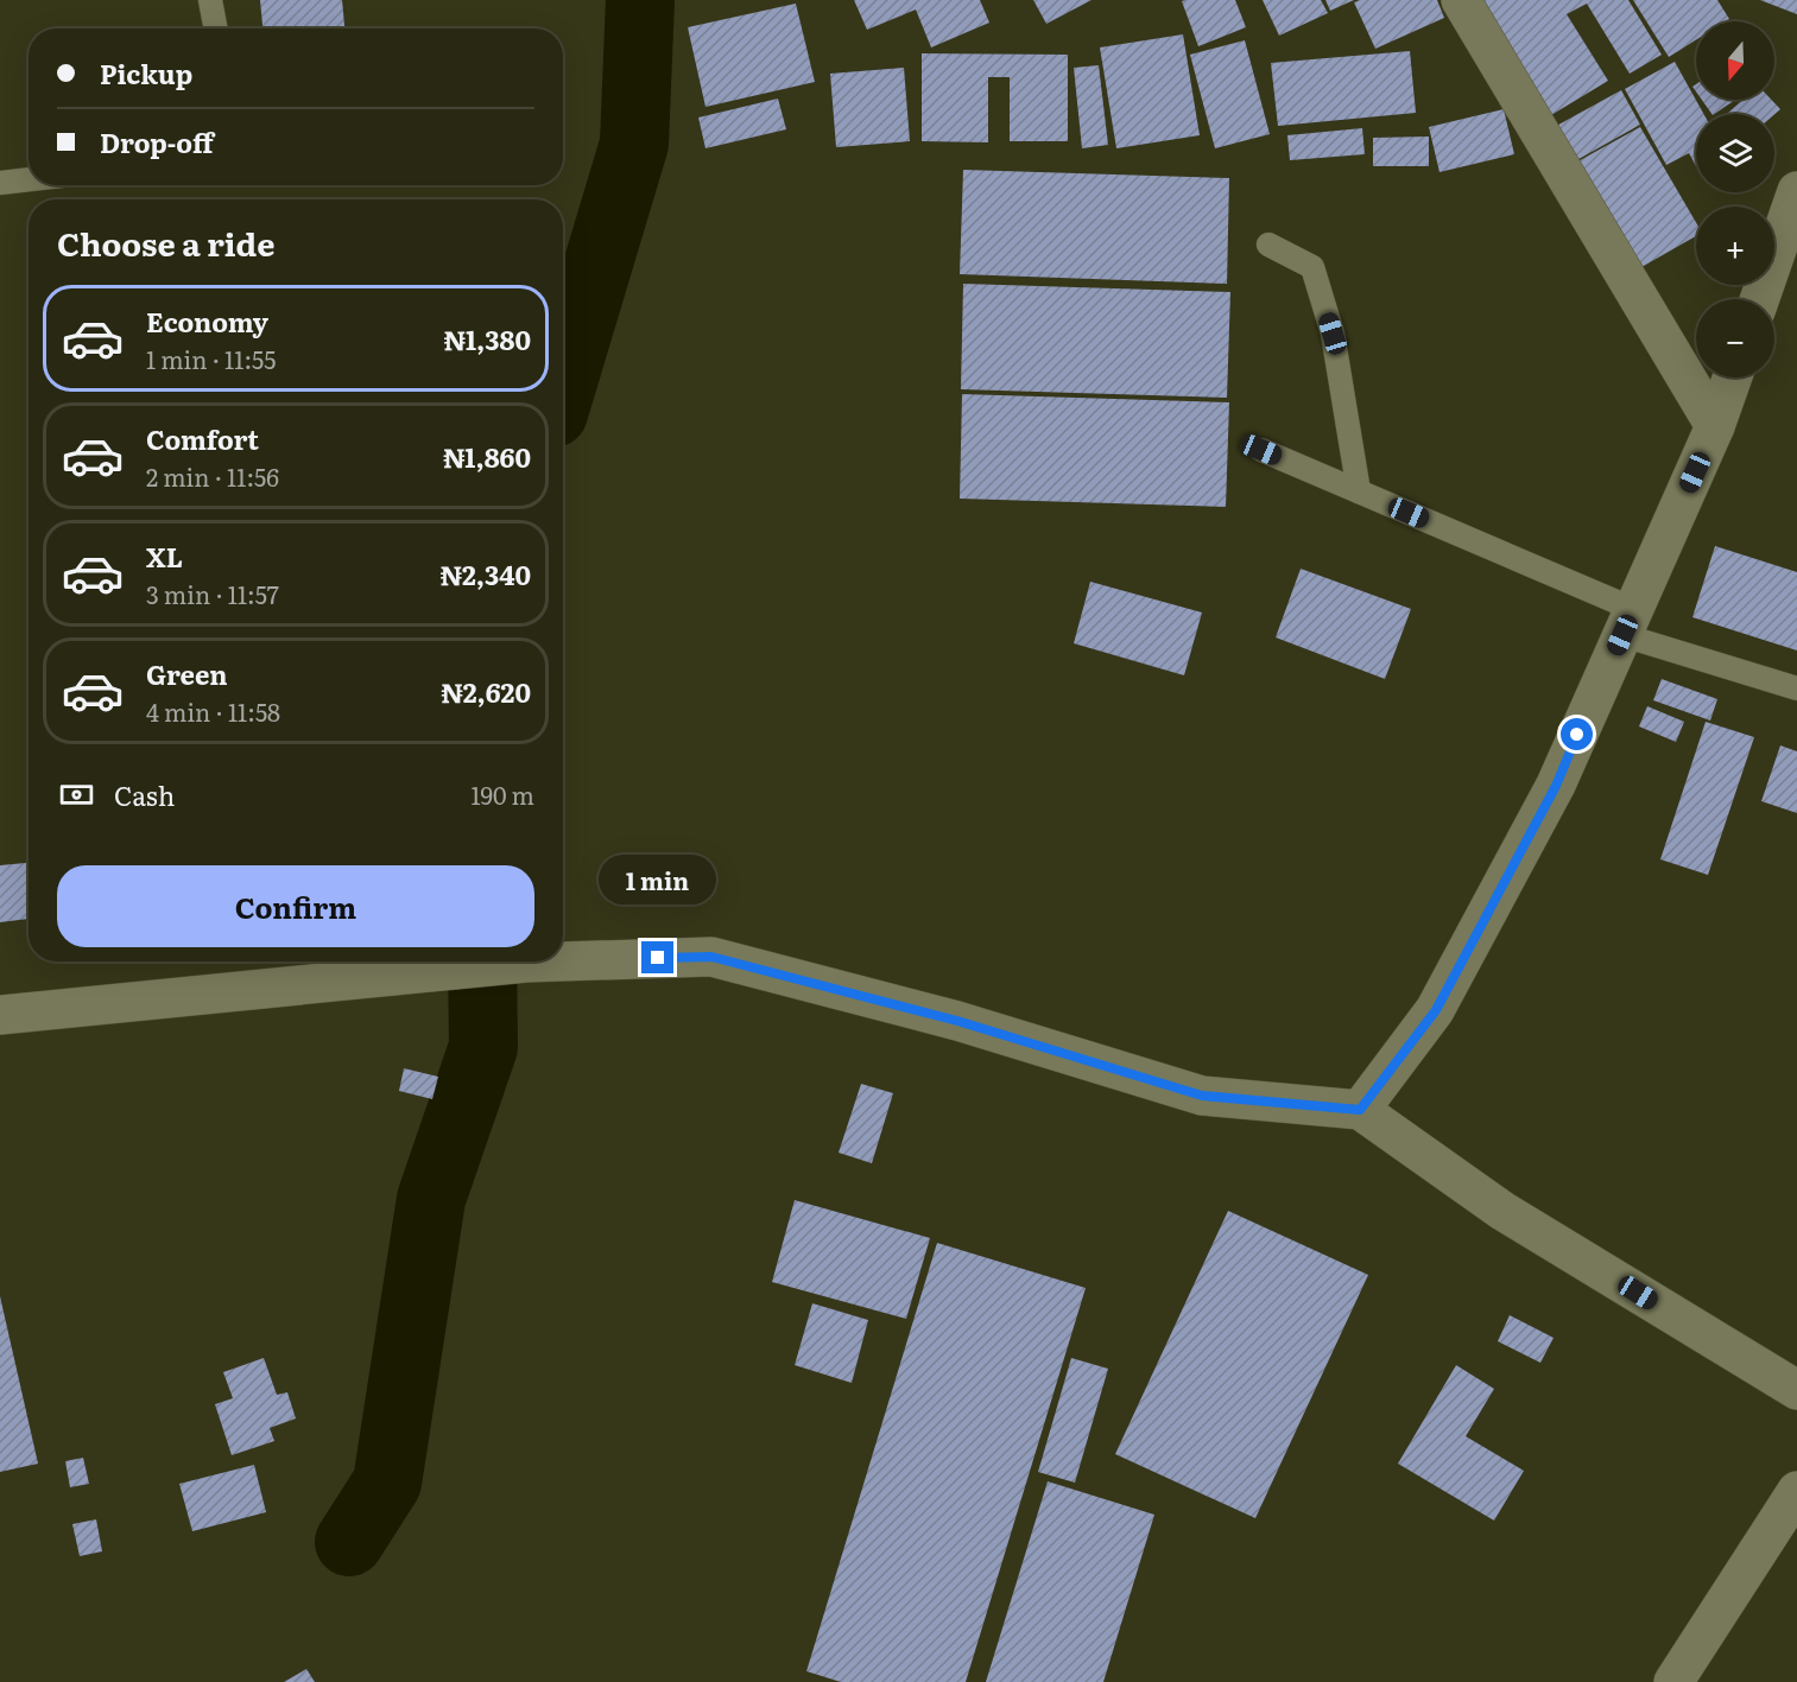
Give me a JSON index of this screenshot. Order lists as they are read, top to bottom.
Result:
{
  "north": "bottom",
  "page": {
    "map_buttons": ["+", "−"],
    "banner": ["Pickup", "Drop-off"],
    "heading": "Choose a ride",
    "list": [
      {
        "name": "Economy",
        "note": "1 min · 11:55",
        "value": "₦1,380"
      },
      {
        "name": "Comfort",
        "note": "2 min · 11:56",
        "value": "₦1,860"
      },
      {
        "name": "XL",
        "note": "3 min · 11:57",
        "value": "₦2,340"
      },
      {
        "name": "Green",
        "note": "4 min · 11:58",
        "value": "₦2,620"
      }
    ],
    "pay": ["Cash", "190 m"],
    "buttons": "Confirm",
    "bubble": "1 min"
  }
}
